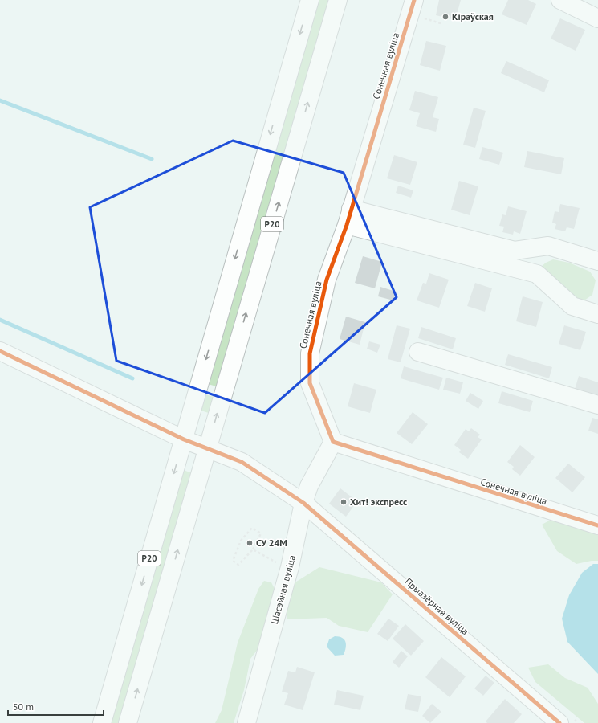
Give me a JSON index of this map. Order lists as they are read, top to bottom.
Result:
{
  "streets": {
    "street": [
      "Сонечная вуліца",
      "Р20",
      "Шасэйная вуліца",
      "Прыазёрная вуліца"
    ]
  },
  "crossings": [
    ["Сонечная вуліца", "Шасэйная вуліца"],
    ["Р20", "Прыазёрная вуліца"],
    ["Шасэйная вуліца", "Прыазёрная вуліца"]
  ],
  "places": ["Кіраўская", "Хит! экспресс", "СУ 24М"],
  "scale_bar": "50 m"
}
